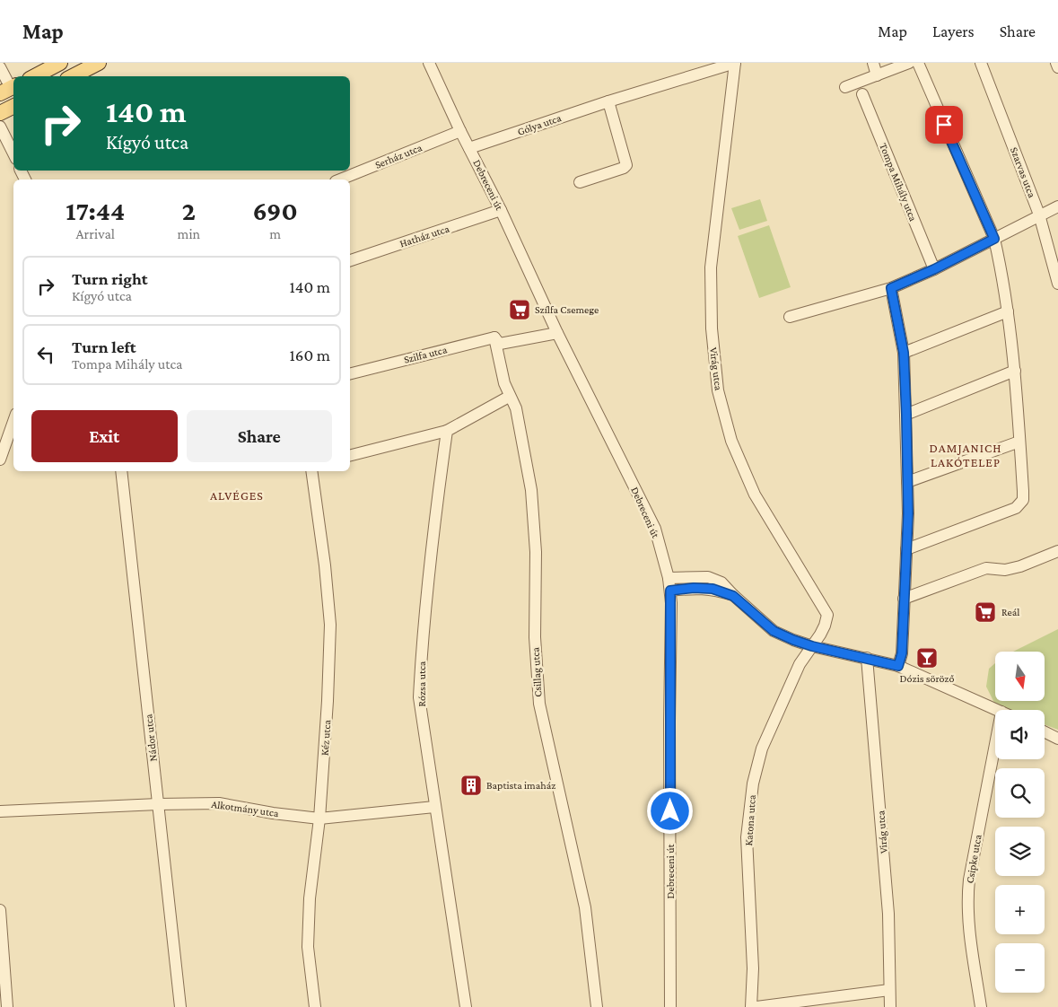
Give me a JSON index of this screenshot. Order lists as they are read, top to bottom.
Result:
{
  "streets": {
    "street": [
      "Gólya utca",
      "Serház utca",
      "Szarvas utca",
      "Tompa Mihály utca",
      "Debreceni út",
      "Hatház utca",
      "Szilfa utca",
      "Virág utca",
      "Csillag utca",
      "Rózsa utca",
      "Nádor utca",
      "Kéz utca",
      "Alkotmány utca",
      "Katona utca",
      "Csipke utca"
    ]
  },
  "crossings": [
    ["Gólya utca", "Debreceni út"],
    ["Gólya utca", "Virág utca"],
    ["Serház utca", "Debreceni út"],
    ["Debreceni út", "Hatház utca"],
    ["Debreceni út", "Szilfa utca"],
    ["Szilfa utca", "Csillag utca"],
    ["Virág utca", "Katona utca"],
    ["Rózsa utca", "Alkotmány utca"],
    ["Nádor utca", "Alkotmány utca"],
    ["Kéz utca", "Alkotmány utca"]
  ],
  "districts": ["DAMJANICH LAKÓTELEP", "ALVÉGES"],
  "places": {
    "supermarket": ["Szílfa Csemege", "Reál"],
    "bar": ["Dózis söröző"],
    "building": ["Baptista imaház"]
  },
  "north": "bottom",
  "page": {
    "header": "Map",
    "nav": ["Map", "Layers", "Share"],
    "turn": ["140 m", "Kígyó utca"],
    "eta": [
      "17:44",
      "Arrival",
      "2",
      "min",
      "690",
      "m"
    ],
    "list": [
      {
        "name": "Turn right",
        "note": "Kígyó utca",
        "value": "140 m"
      },
      {
        "name": "Turn left",
        "note": "Tompa Mihály utca",
        "value": "160 m"
      }
    ],
    "buttons": ["Exit", "Share"],
    "map_buttons": ["+", "−"]
  }
}
